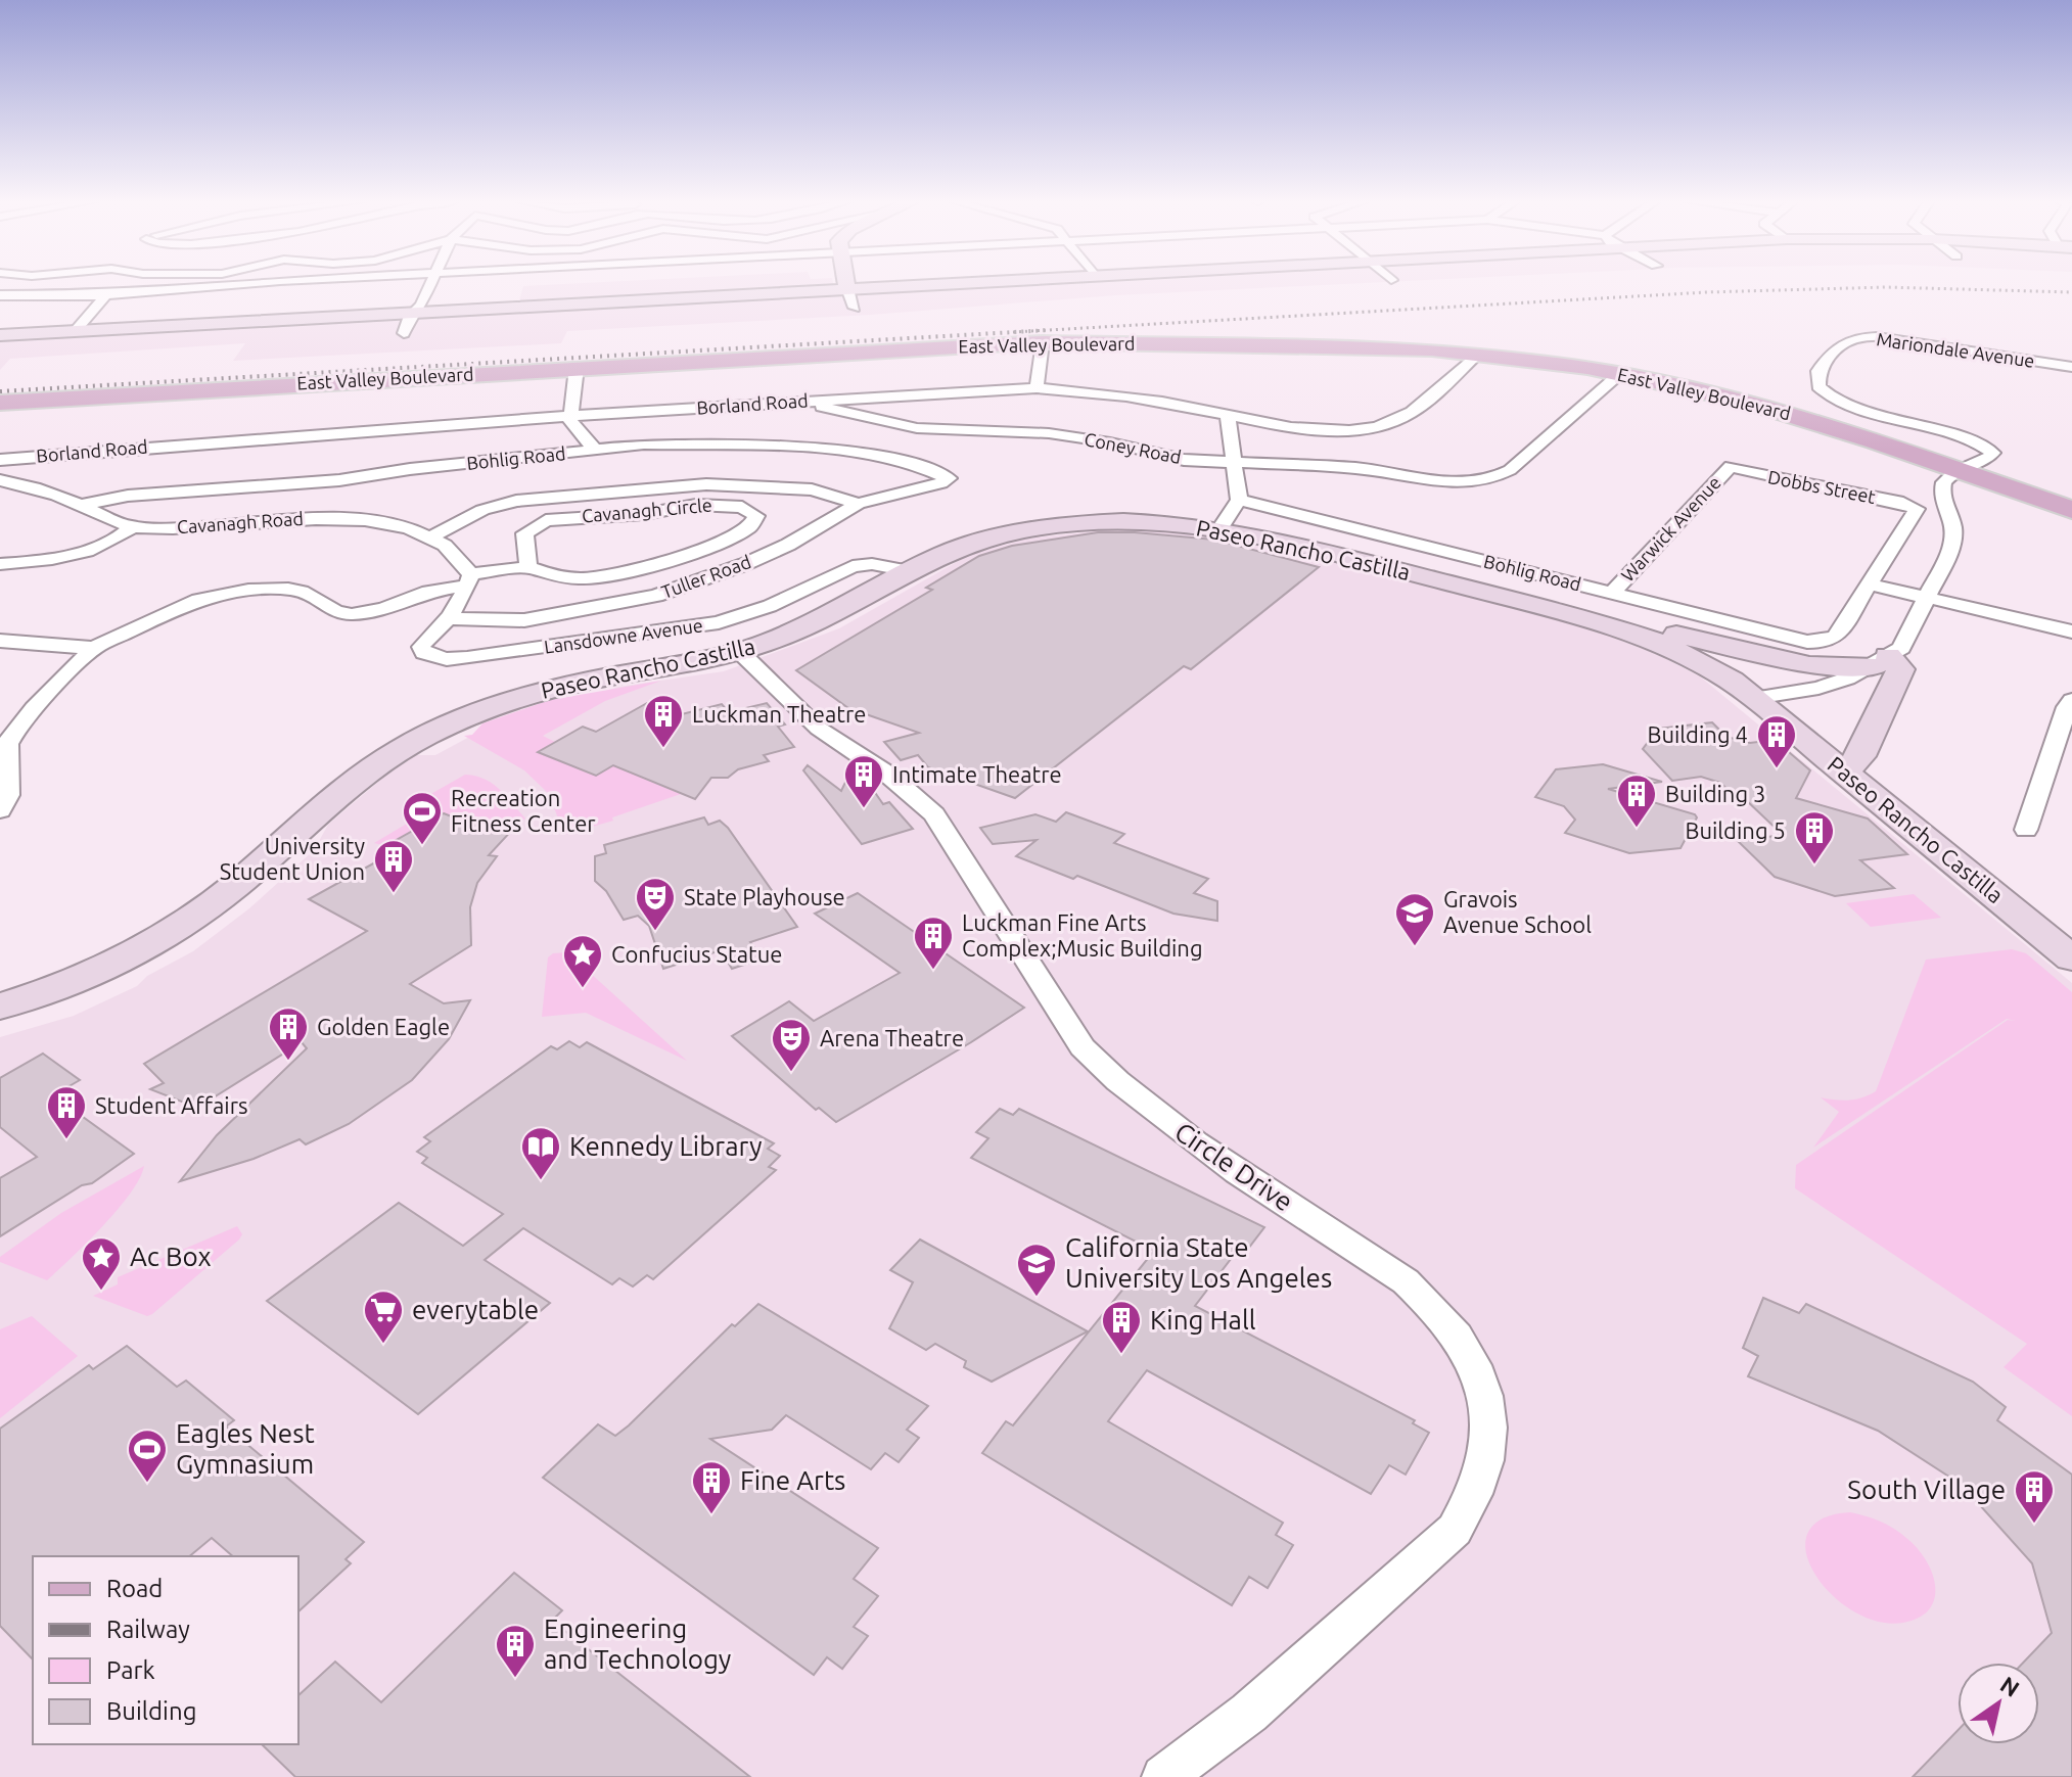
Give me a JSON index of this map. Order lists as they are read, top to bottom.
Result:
{
  "streets": {
    "main road": ["East Valley Boulevard"],
    "street": [
      "Mariondale Avenue",
      "Borland Road",
      "Coney Road",
      "Bohlig Road",
      "Dobbs Street",
      "Cavanagh Circle",
      "Cavanagh Road",
      "Warwick Avenue",
      "Paseo Rancho Castilla",
      "Tuller Road",
      "Lansdowne Avenue",
      "Circle Drive"
    ]
  },
  "crossings": [
    ["East Valley Boulevard", "Mariondale Avenue"],
    ["East Valley Boulevard", "Borland Road"],
    ["East Valley Boulevard", "Coney Road"],
    ["Borland Road", "Coney Road"],
    ["Bohlig Road", "Dobbs Street"],
    ["Bohlig Road", "Cavanagh Road"],
    ["Bohlig Road", "Warwick Avenue"],
    ["Bohlig Road", "Tuller Road"],
    ["Dobbs Street", "Warwick Avenue"],
    ["Cavanagh Circle", "Cavanagh Road"],
    ["Cavanagh Circle", "Lansdowne Avenue"],
    ["Cavanagh Road", "Lansdowne Avenue"],
    ["Paseo Rancho Castilla", "Lansdowne Avenue"],
    ["Paseo Rancho Castilla", "Circle Drive"],
    ["Tuller Road", "Lansdowne Avenue"]
  ],
  "places": {
    "building": [
      "Luckman Theatre",
      "Building 4",
      "Intimate Theatre",
      "Building 3",
      "Building 5",
      "University Student Union",
      "Luckman Fine Arts Complex;Music Building",
      "Golden Eagle",
      "Student Affairs",
      "King Hall",
      "Fine Arts",
      "South Village",
      "Engineering and Technology"
    ],
    "sports": ["Recreation Fitness Center", "Eagles Nest Gymnasium"],
    "theatre": ["State Playhouse", "Arena Theatre"],
    "school or university": ["Gravois Avenue School", "California State University Los Angeles"],
    "place": ["Confucius Statue", "Ac Box"],
    "library": ["Kennedy Library"],
    "supermarket": ["everytable"]
  },
  "legend": [
    "Road",
    "Railway",
    "Park",
    "Building"
  ],
  "north": "top right"
}
